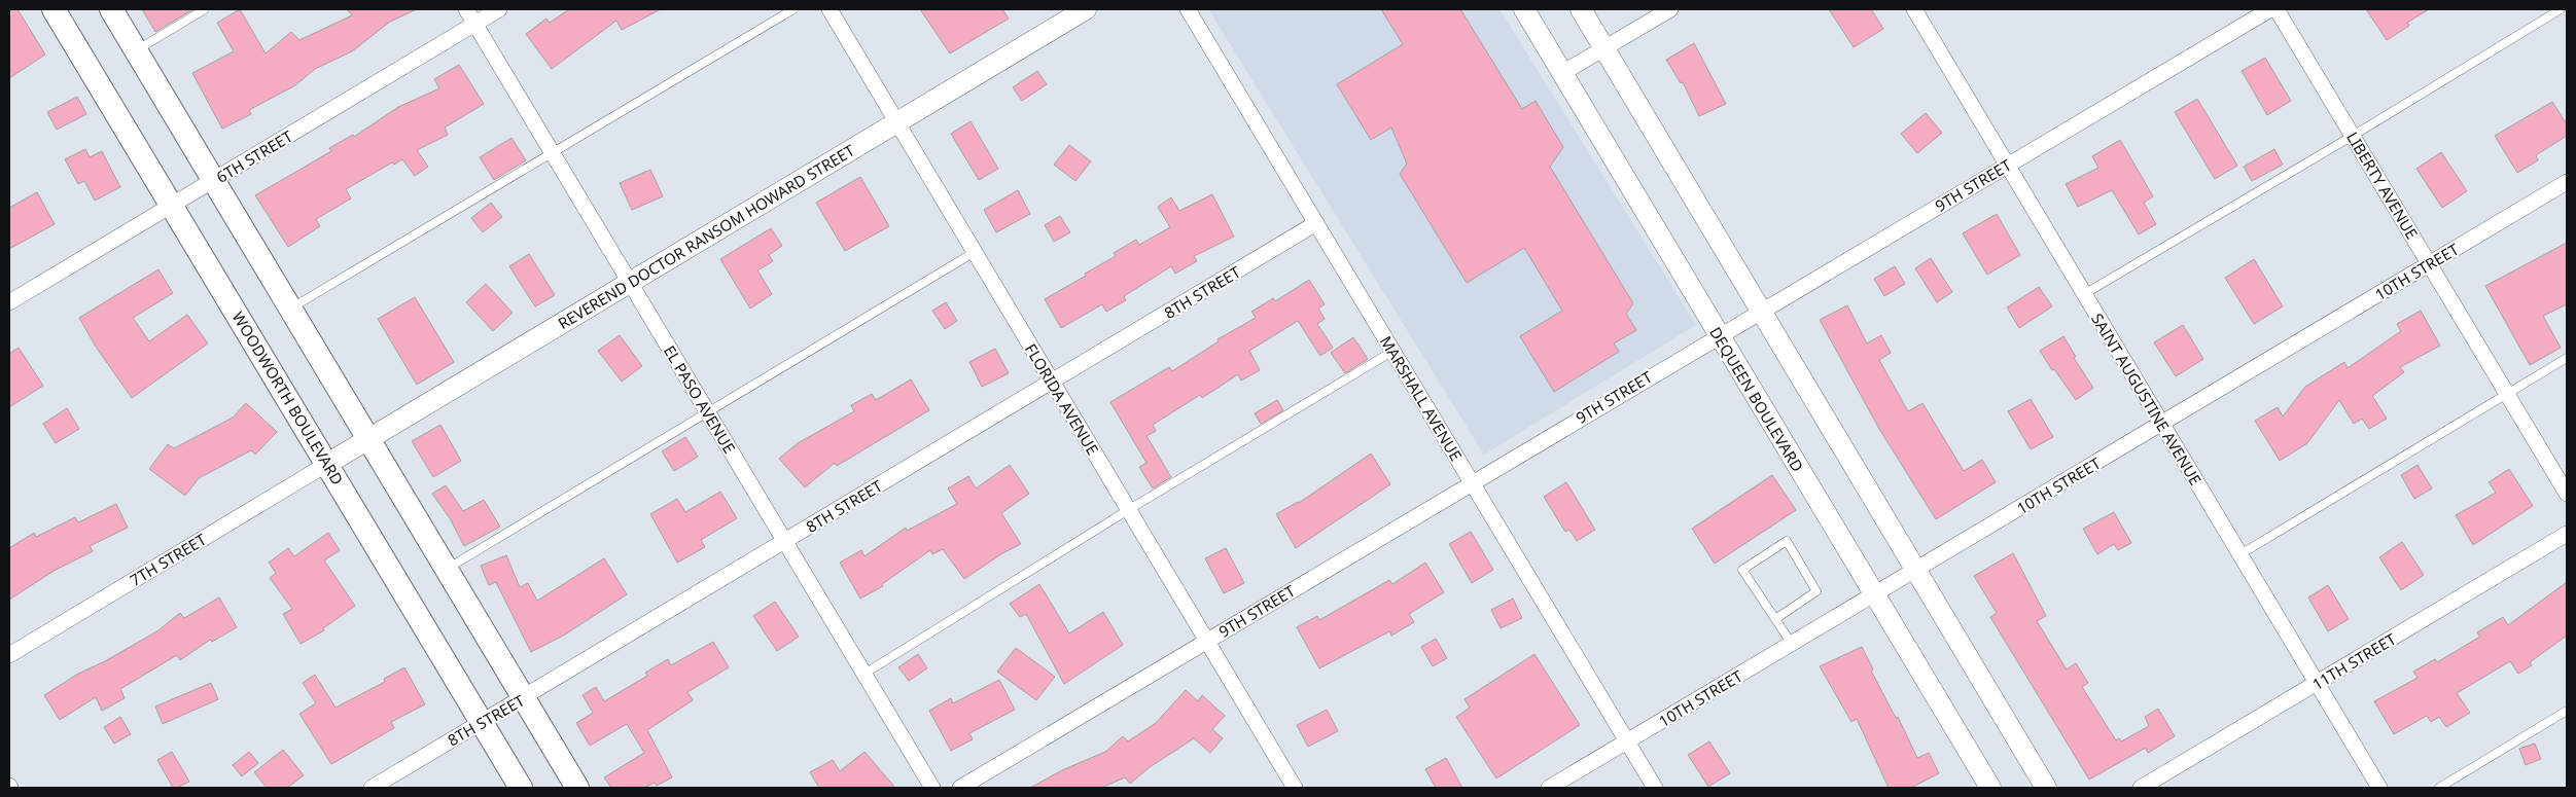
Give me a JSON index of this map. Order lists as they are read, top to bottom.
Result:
{
  "streets": {
    "main road": ["WOODWORTH BOULEVARD"],
    "street": [
      "6TH STREET",
      "9TH STREET",
      "LIBERTY AVENUE",
      "REVEREND DOCTOR RANSOM HOWARD STREET",
      "10TH STREET",
      "8TH STREET",
      "MARSHALL AVENUE",
      "EL PASO AVENUE",
      "FLORIDA AVENUE",
      "DEQUEEN BOULEVARD",
      "SAINT AUGUSTINE AVENUE",
      "7TH STREET",
      "11TH STREET"
    ]
  },
  "crossings": [
    ["6TH STREET", "WOODWORTH BOULEVARD"],
    ["6TH STREET", "EL PASO AVENUE"],
    ["9TH STREET", "MARSHALL AVENUE"],
    ["9TH STREET", "FLORIDA AVENUE"],
    ["9TH STREET", "DEQUEEN BOULEVARD"],
    ["9TH STREET", "SAINT AUGUSTINE AVENUE"],
    ["LIBERTY AVENUE", "10TH STREET"],
    ["REVEREND DOCTOR RANSOM HOWARD STREET", "WOODWORTH BOULEVARD"],
    ["REVEREND DOCTOR RANSOM HOWARD STREET", "EL PASO AVENUE"],
    ["REVEREND DOCTOR RANSOM HOWARD STREET", "FLORIDA AVENUE"],
    ["REVEREND DOCTOR RANSOM HOWARD STREET", "7TH STREET"],
    ["10TH STREET", "MARSHALL AVENUE"],
    ["10TH STREET", "DEQUEEN BOULEVARD"],
    ["10TH STREET", "SAINT AUGUSTINE AVENUE"],
    ["8TH STREET", "WOODWORTH BOULEVARD"],
    ["8TH STREET", "MARSHALL AVENUE"],
    ["8TH STREET", "EL PASO AVENUE"],
    ["8TH STREET", "FLORIDA AVENUE"],
    ["WOODWORTH BOULEVARD", "7TH STREET"],
    ["SAINT AUGUSTINE AVENUE", "11TH STREET"]
  ]
}
